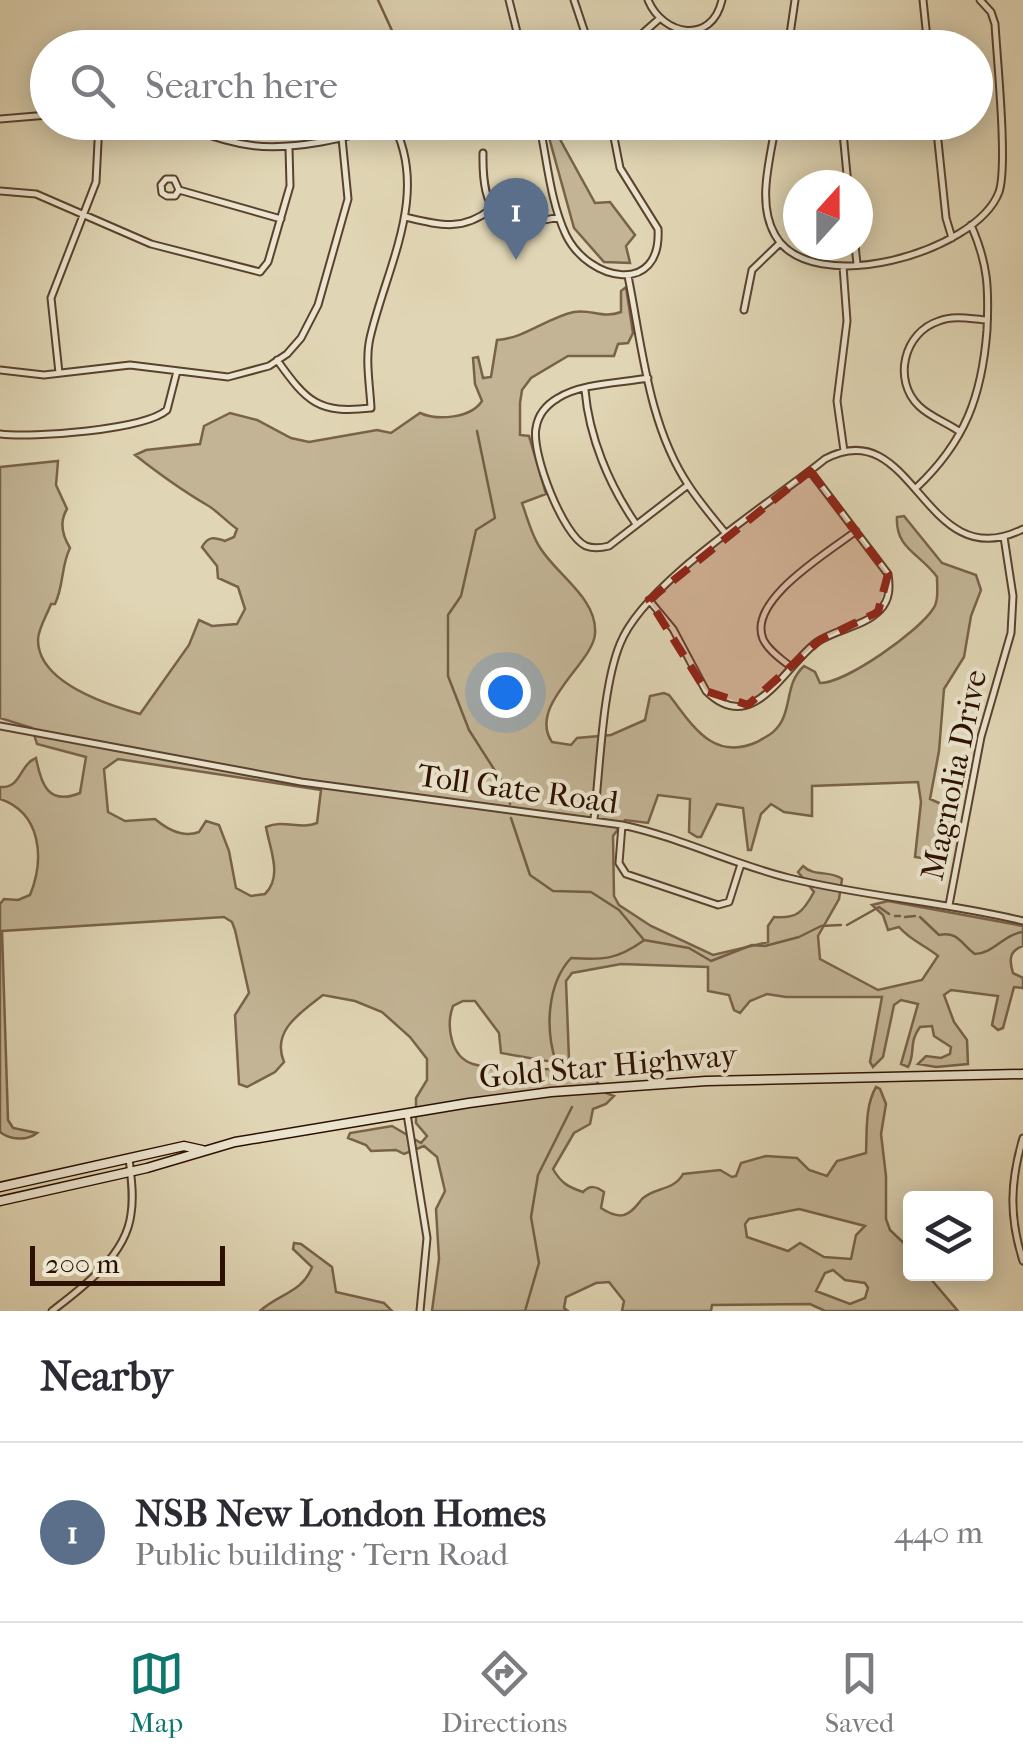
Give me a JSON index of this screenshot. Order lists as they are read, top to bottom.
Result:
{
  "streets": {
    "main road": ["Gold Star Highway"],
    "street": ["Magnolia Drive", "Toll Gate Road"]
  },
  "crossings": [
    ["Magnolia Drive", "Toll Gate Road"]
  ],
  "scale_bar": "200 m",
  "north": "top",
  "page": {
    "search": "Search here",
    "pins": "1",
    "scale": "200 m",
    "heading": "Nearby",
    "list": [
      {
        "mark": "1",
        "name": "NSB New London Homes",
        "note": "Public building · Tern Road",
        "value": "440 m"
      }
    ],
    "nav": ["Map", "Directions", "Saved"]
  }
}
